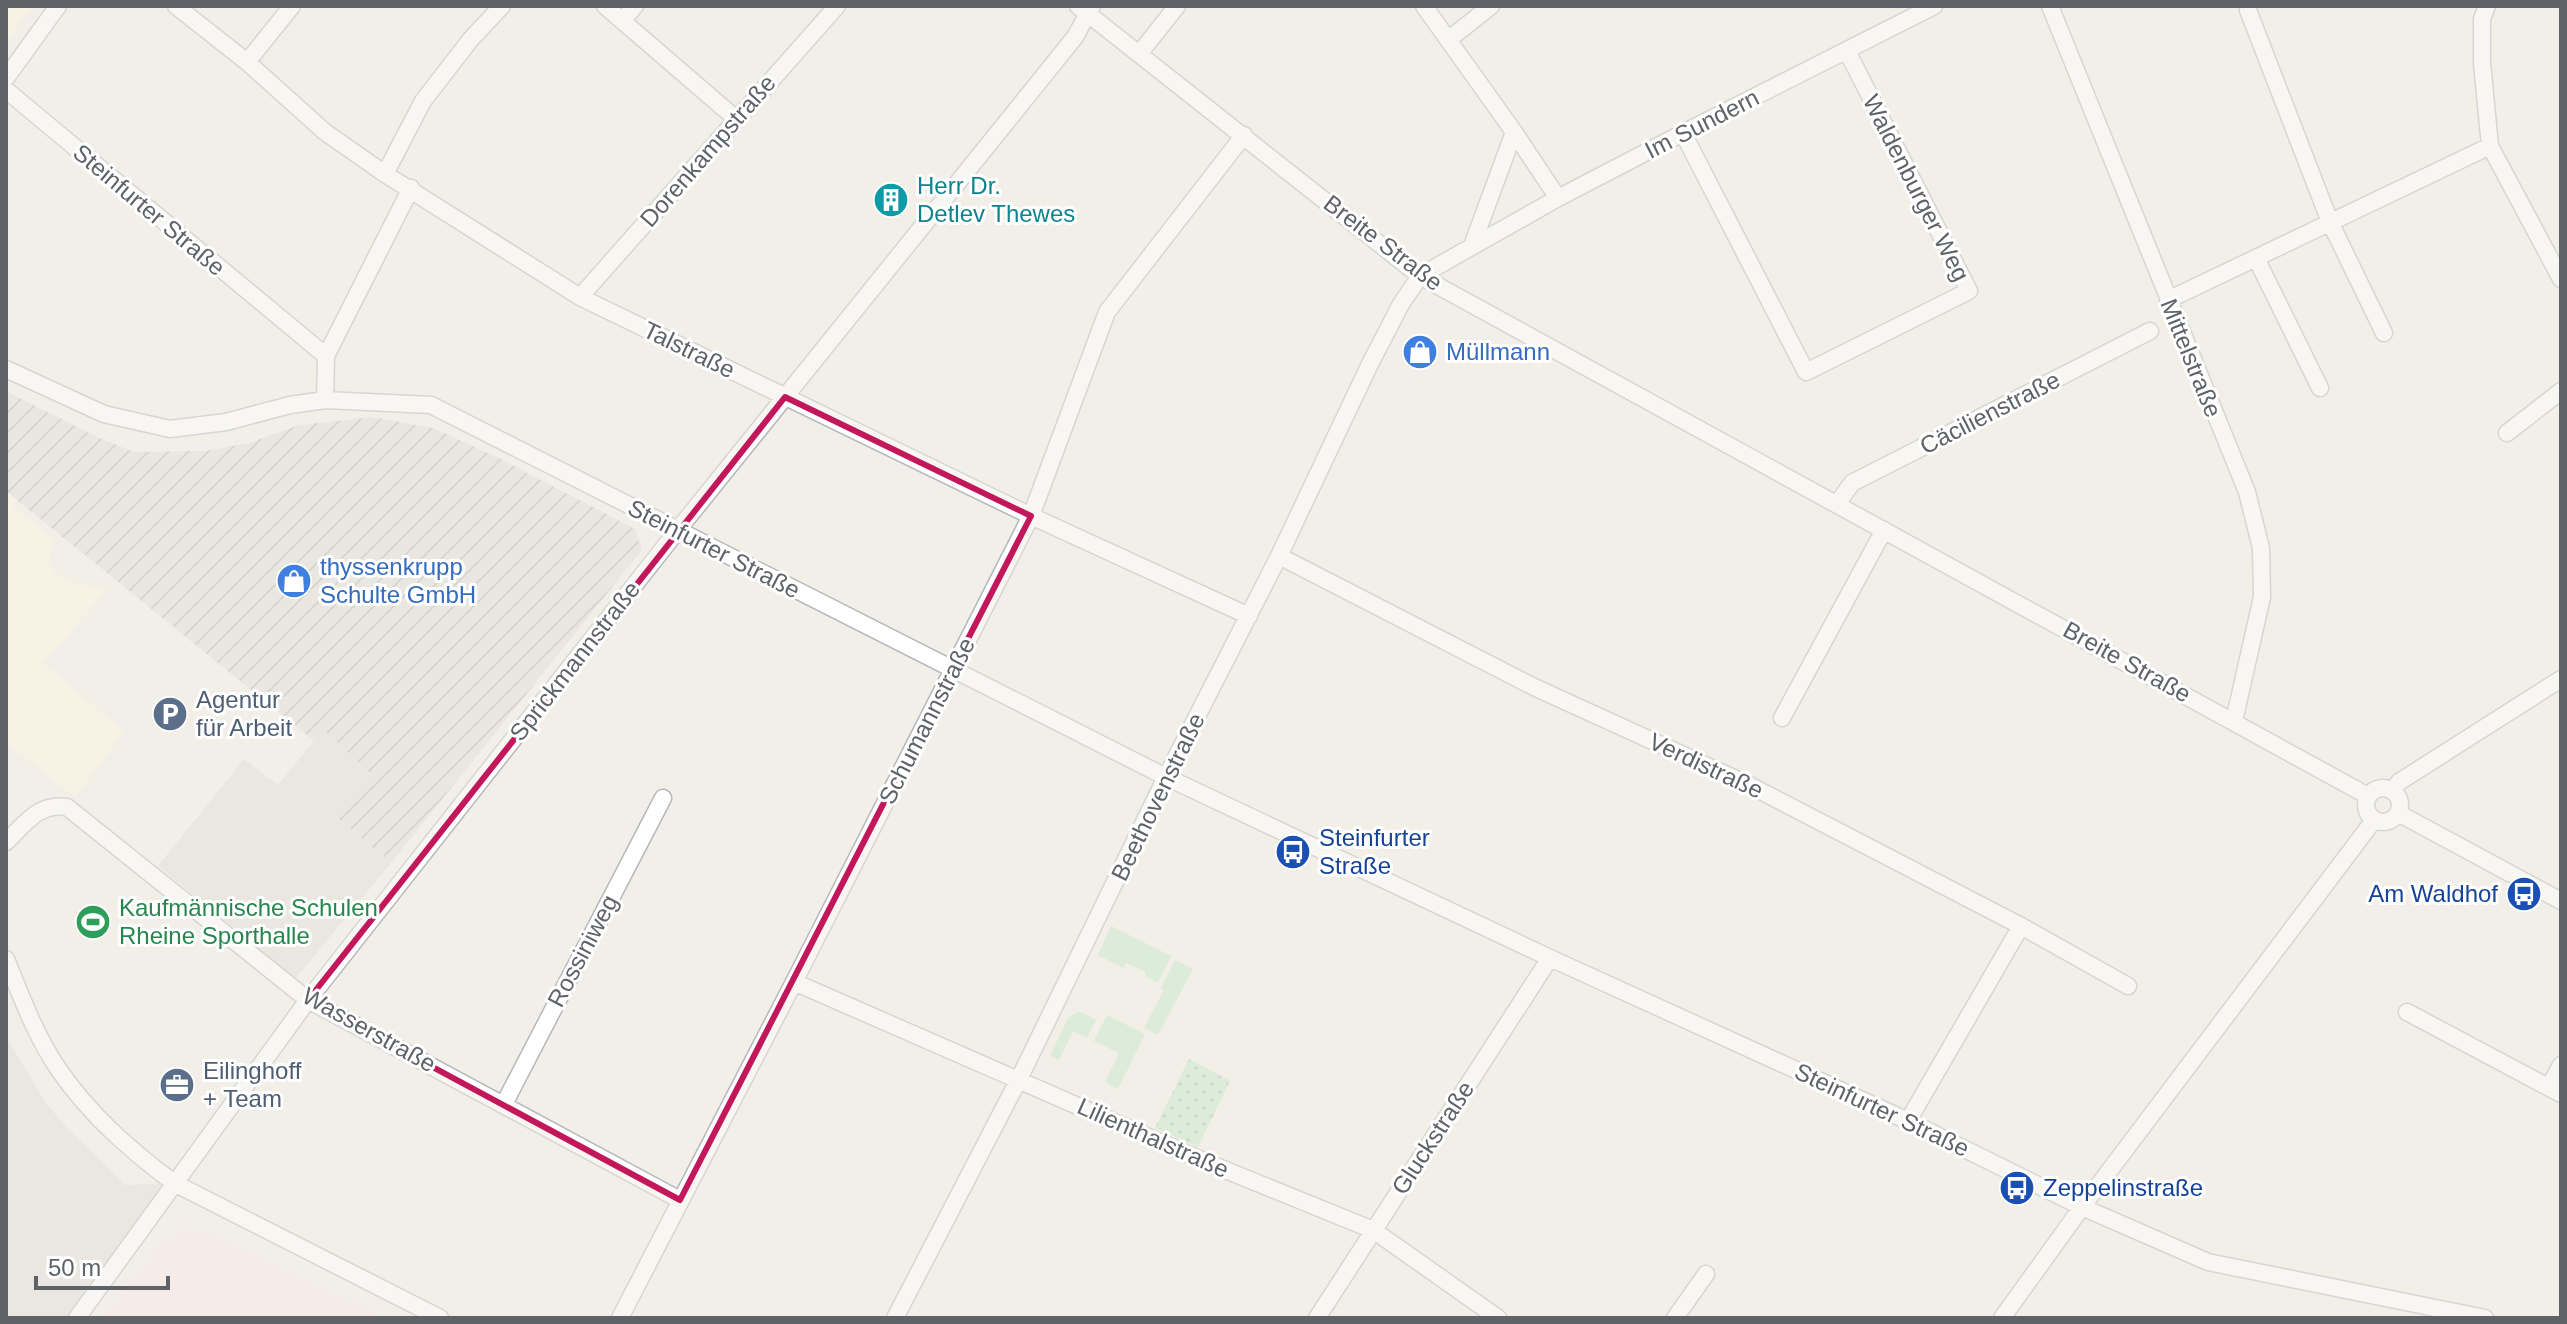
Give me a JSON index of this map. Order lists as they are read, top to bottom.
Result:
{
  "streets": {
    "street": [
      "Im Sundern",
      "Dorenkampstraße",
      "Waldenburger Weg",
      "Steinfurter Straße",
      "Breite Straße",
      "Talstraße",
      "Mittelstraße",
      "Cäcilienstraße",
      "Sprickmannstraße",
      "Schumannstraße",
      "Verdistraße",
      "Beethovenstraße",
      "Rossiniweg",
      "Wasserstraße",
      "Lilienthalstraße",
      "Gluckstraße"
    ]
  },
  "crossings": [
    ["Im Sundern", "Waldenburger Weg"],
    ["Im Sundern", "Breite Straße"],
    ["Im Sundern", "Beethovenstraße"],
    ["Dorenkampstraße", "Talstraße"],
    ["Steinfurter Straße", "Sprickmannstraße"],
    ["Steinfurter Straße", "Schumannstraße"],
    ["Steinfurter Straße", "Beethovenstraße"],
    ["Steinfurter Straße", "Gluckstraße"],
    ["Breite Straße", "Mittelstraße"],
    ["Breite Straße", "Cäcilienstraße"],
    ["Breite Straße", "Sprickmannstraße"],
    ["Breite Straße", "Schumannstraße"],
    ["Breite Straße", "Beethovenstraße"],
    ["Talstraße", "Sprickmannstraße"],
    ["Talstraße", "Schumannstraße"],
    ["Talstraße", "Beethovenstraße"],
    ["Sprickmannstraße", "Wasserstraße"],
    ["Schumannstraße", "Wasserstraße"],
    ["Schumannstraße", "Lilienthalstraße"],
    ["Verdistraße", "Beethovenstraße"],
    ["Beethovenstraße", "Lilienthalstraße"],
    ["Rossiniweg", "Wasserstraße"],
    ["Lilienthalstraße", "Gluckstraße"]
  ],
  "places": {
    "building": ["Herr Dr. Detlev Thewes"],
    "shop": ["Müllmann", "thyssenkrupp Schulte GmbH"],
    "parking": ["Agentur für Arbeit"],
    "bus stop": ["Steinfurter Straße", "Am Waldhof", "Zeppelinstraße"],
    "sports": ["Kaufmännische Schulen Rheine Sporthalle"],
    "office": ["Eilinghoff + Team"]
  },
  "scale_bar": "50 m"
}
